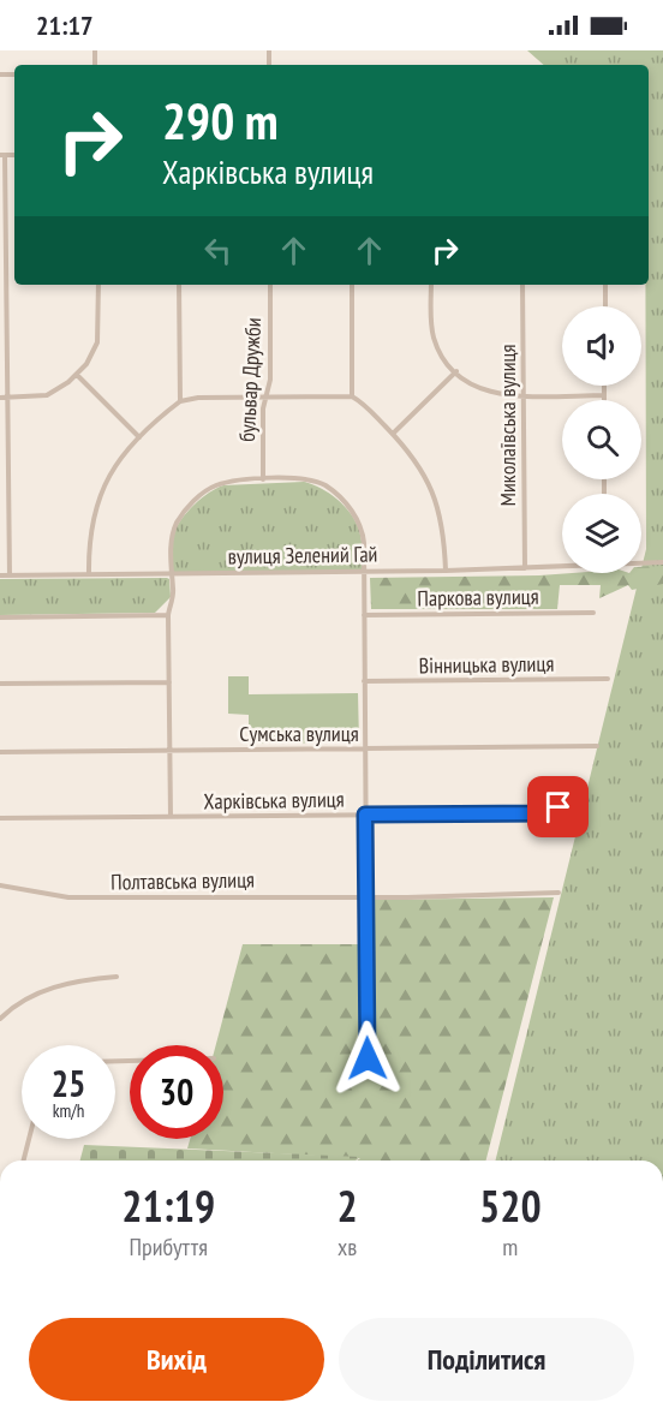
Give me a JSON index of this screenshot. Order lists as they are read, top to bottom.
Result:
{
  "streets": {
    "street": [
      "бульвар Дружби",
      "Миколаївська вулиця",
      "вулиця Зелений Гай",
      "Паркова вулиця",
      "Вінницька вулиця",
      "Сумська вулиця",
      "Харківська вулиця",
      "Полтавська вулиця"
    ]
  },
  "crossings": [
    ["Миколаївська вулиця", "вулиця Зелений Гай"]
  ],
  "page": {
    "status": "21:17",
    "turn": ["290 m", "Харківська вулиця"],
    "speed": "25 km/h",
    "limit": "30",
    "eta": [
      "21:19",
      "Прибуття",
      "2",
      "хв",
      "520",
      "m"
    ],
    "buttons": ["Вихід", "Поділитися"]
  }
}
